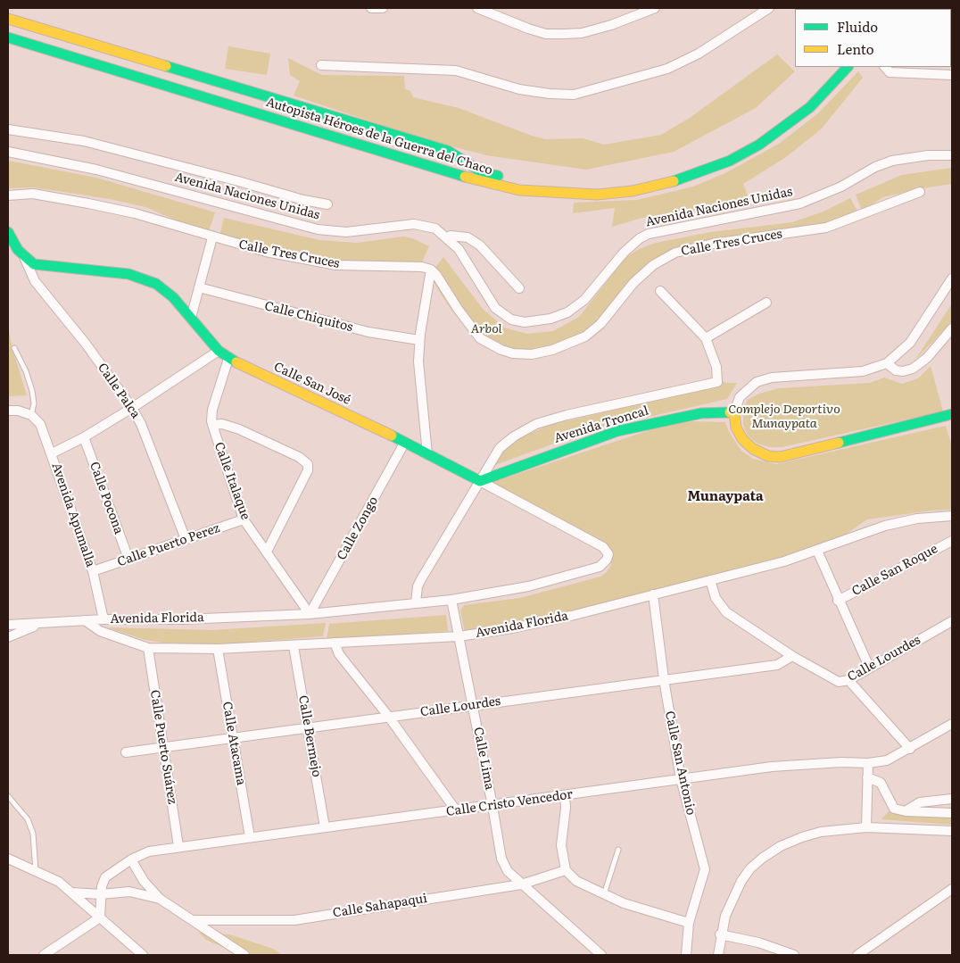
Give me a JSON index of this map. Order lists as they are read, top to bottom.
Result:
{
  "streets": {
    "main road": ["Autopista Héroes de la Guerra del Chaco", "Calle San José", "Avenida Troncal"],
    "street": [
      "Avenida Naciones Unidas",
      "Calle Tres Cruces",
      "Calle Chiquitos",
      "Calle Palca",
      "Calle Italaque",
      "Calle Pocona",
      "Avenida Apumalla",
      "Calle Zongo",
      "Calle Puerto Perez",
      "Calle San Roque",
      "Avenida Florida",
      "Calle Lourdes",
      "Calle Bermejo",
      "Calle Atacama",
      "Calle Puerto Suárez",
      "Calle Lima",
      "Calle San Antonio",
      "Calle Cristo Vencedor",
      "Calle Sahapaqui"
    ]
  },
  "crossings": [
    ["Calle San José", "Calle Palca"],
    ["Calle San José", "Avenida Troncal"],
    ["Calle San José", "Calle Italaque"],
    ["Calle San José", "Calle Zongo"],
    ["Calle San José", "Avenida Florida"],
    ["Calle Palca", "Calle Puerto Perez"],
    ["Calle Italaque", "Calle Zongo"],
    ["Calle Italaque", "Calle Puerto Perez"],
    ["Calle Italaque", "Avenida Florida"],
    ["Calle Pocona", "Calle Puerto Perez"],
    ["Avenida Apumalla", "Calle Puerto Perez"],
    ["Avenida Apumalla", "Avenida Florida"],
    ["Calle Zongo", "Avenida Florida"],
    ["Avenida Florida", "Calle Lourdes"],
    ["Avenida Florida", "Calle Bermejo"],
    ["Avenida Florida", "Calle Atacama"],
    ["Avenida Florida", "Calle Puerto Suárez"],
    ["Avenida Florida", "Calle Lima"],
    ["Avenida Florida", "Calle San Antonio"],
    ["Calle Lourdes", "Calle Bermejo"],
    ["Calle Lourdes", "Calle Atacama"],
    ["Calle Lourdes", "Calle Puerto Suárez"],
    ["Calle Lourdes", "Calle Lima"],
    ["Calle Lourdes", "Calle San Antonio"],
    ["Calle Bermejo", "Calle Cristo Vencedor"],
    ["Calle Atacama", "Calle Cristo Vencedor"],
    ["Calle Puerto Suárez", "Calle Cristo Vencedor"],
    ["Calle Lima", "Calle Cristo Vencedor"],
    ["Calle Lima", "Calle Sahapaqui"],
    ["Calle San Antonio", "Calle Cristo Vencedor"]
  ],
  "districts": ["Munaypata"],
  "parks": ["Arbol", "Complejo Deportivo Munaypata"],
  "legend": ["Fluido", "Lento"]
}
